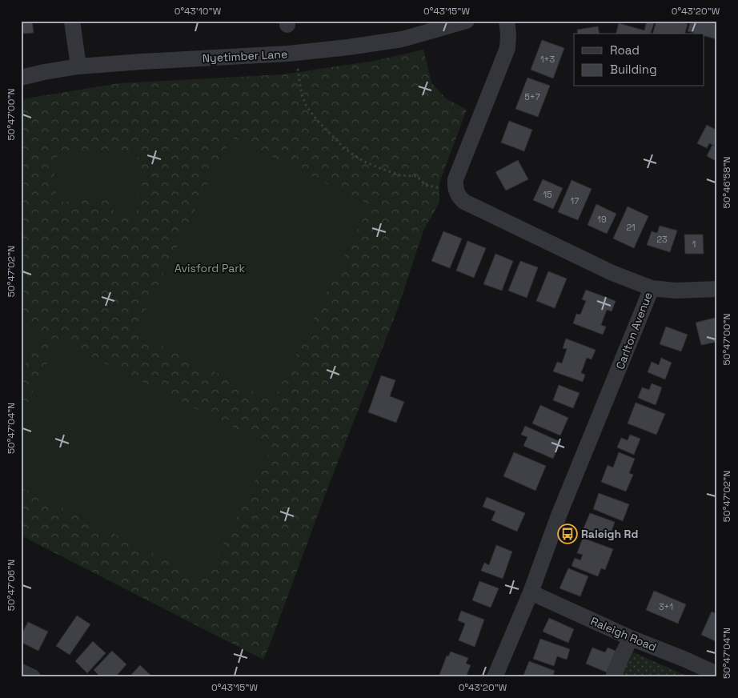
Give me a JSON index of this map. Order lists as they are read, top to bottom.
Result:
{
  "streets": {
    "street": ["Nyetimber Lane", "Carlton Avenue", "Raleigh Road"]
  },
  "crossings": [
    ["Carlton Avenue", "Raleigh Road"]
  ],
  "parks": ["Avisford Park"],
  "places": {
    "bus stop": ["Raleigh Rd"]
  },
  "house_numbers": [
    "1+3",
    "5+7",
    "15",
    "17",
    "19",
    "21",
    "23",
    "1",
    "3+1"
  ],
  "legend": ["Road", "Building"],
  "coordinates": [
    "0°43'10\"W",
    "0°43'15\"W",
    "0°43'20\"W",
    "50°47'00\"N",
    "50°46'58\"N",
    "50°47'02\"N",
    "50°47'04\"N",
    "50°47'06\"N"
  ]
}
